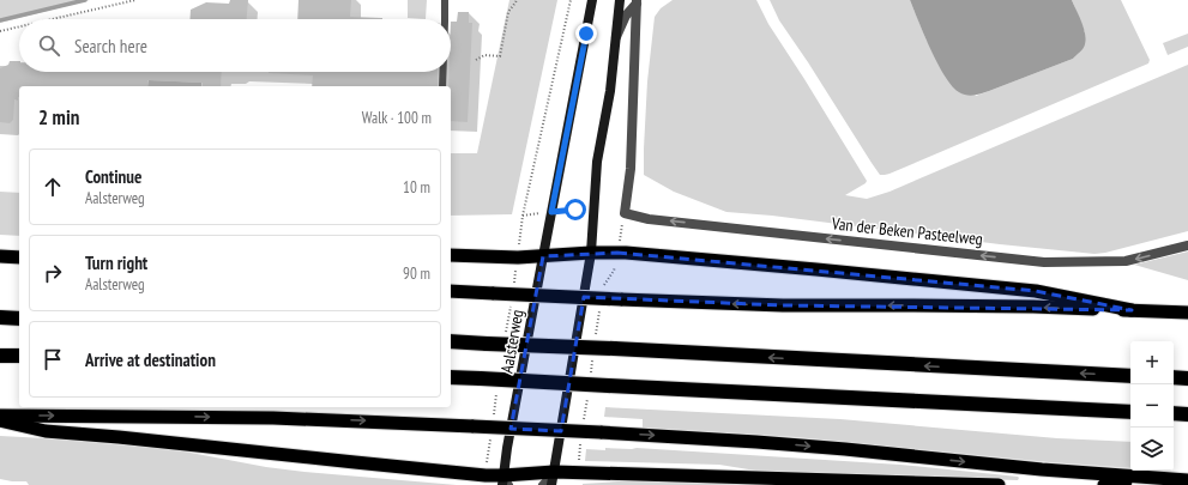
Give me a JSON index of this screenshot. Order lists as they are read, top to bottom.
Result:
{
  "streets": {
    "main road": ["Aalsterweg"],
    "street": ["Van der Beken Pasteelweg"]
  },
  "page": {
    "search": "Search here",
    "heading": ["2 min", "Walk · 100 m"],
    "list": [
      ["Continue", "Aalsterweg", "10 m"],
      ["Turn right", "Aalsterweg", "90 m"],
      "Arrive at destination"
    ],
    "map_buttons": ["+", "−"]
  }
}
